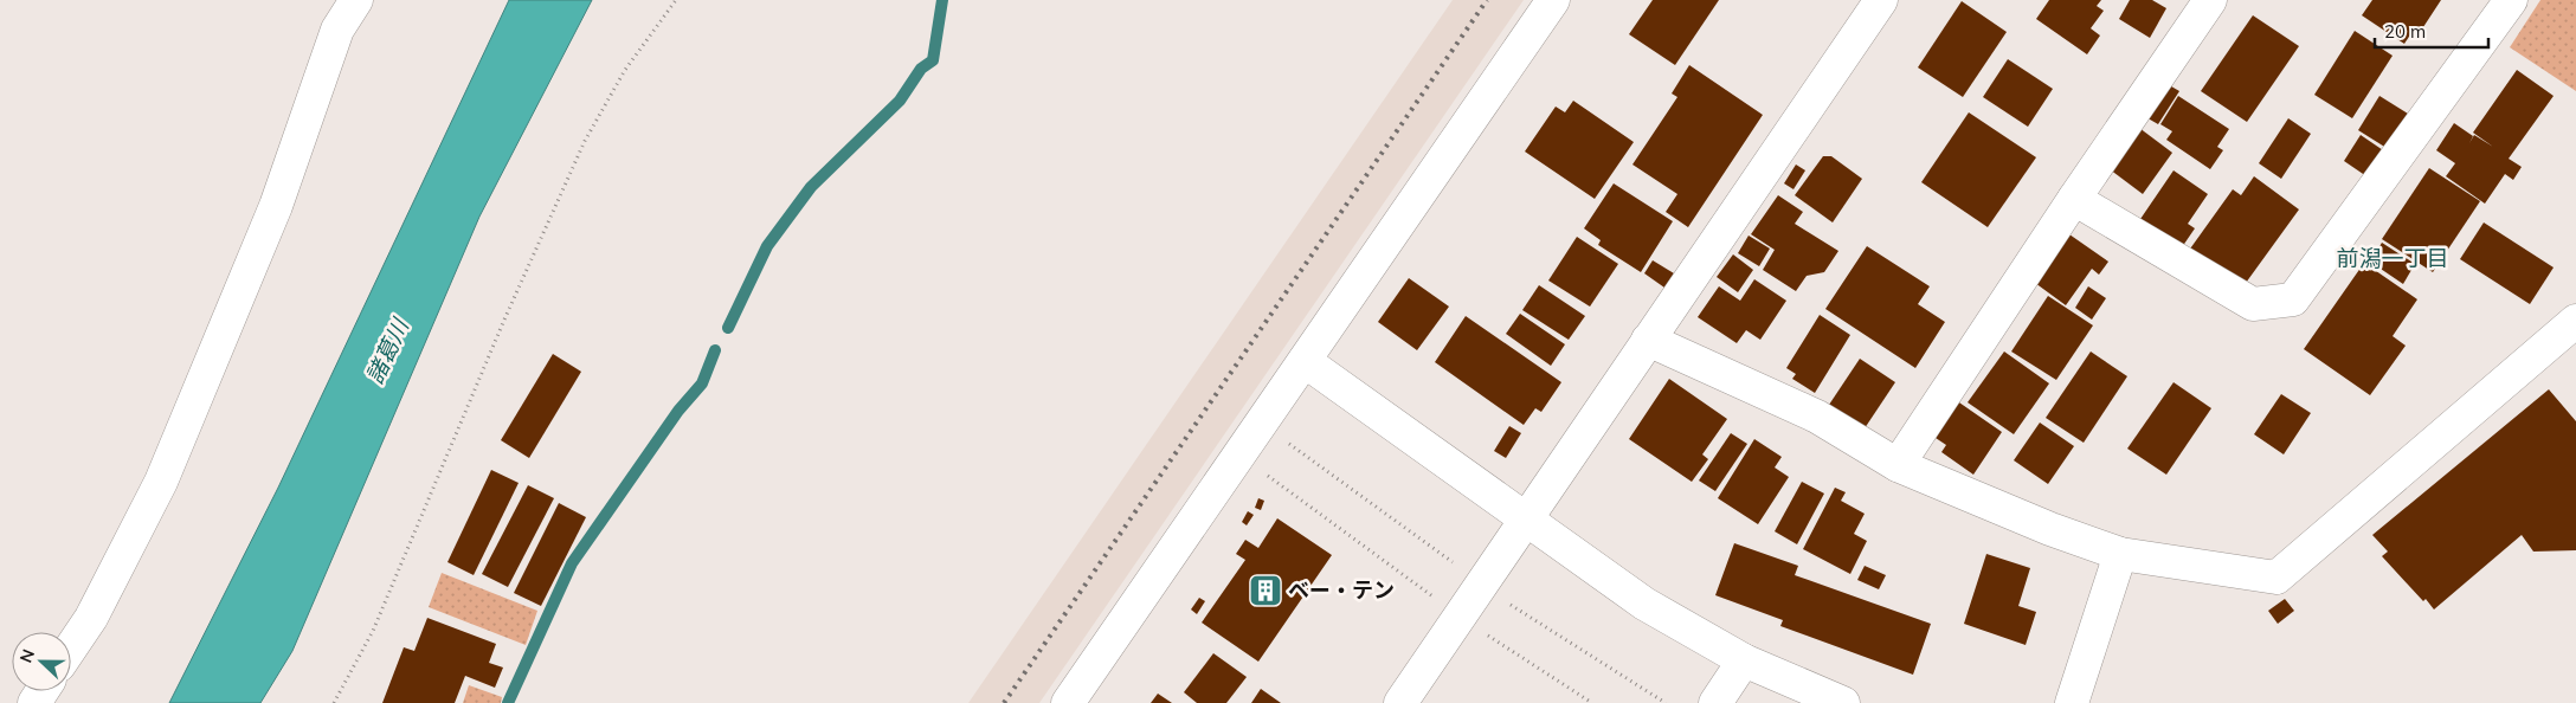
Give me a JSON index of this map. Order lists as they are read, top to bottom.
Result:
{
  "districts": ["前潟一丁目"],
  "water": ["諸葛川"],
  "places": {
    "building": ["ベー・テン"]
  },
  "scale_bar": "20 m",
  "north": "left"
}
